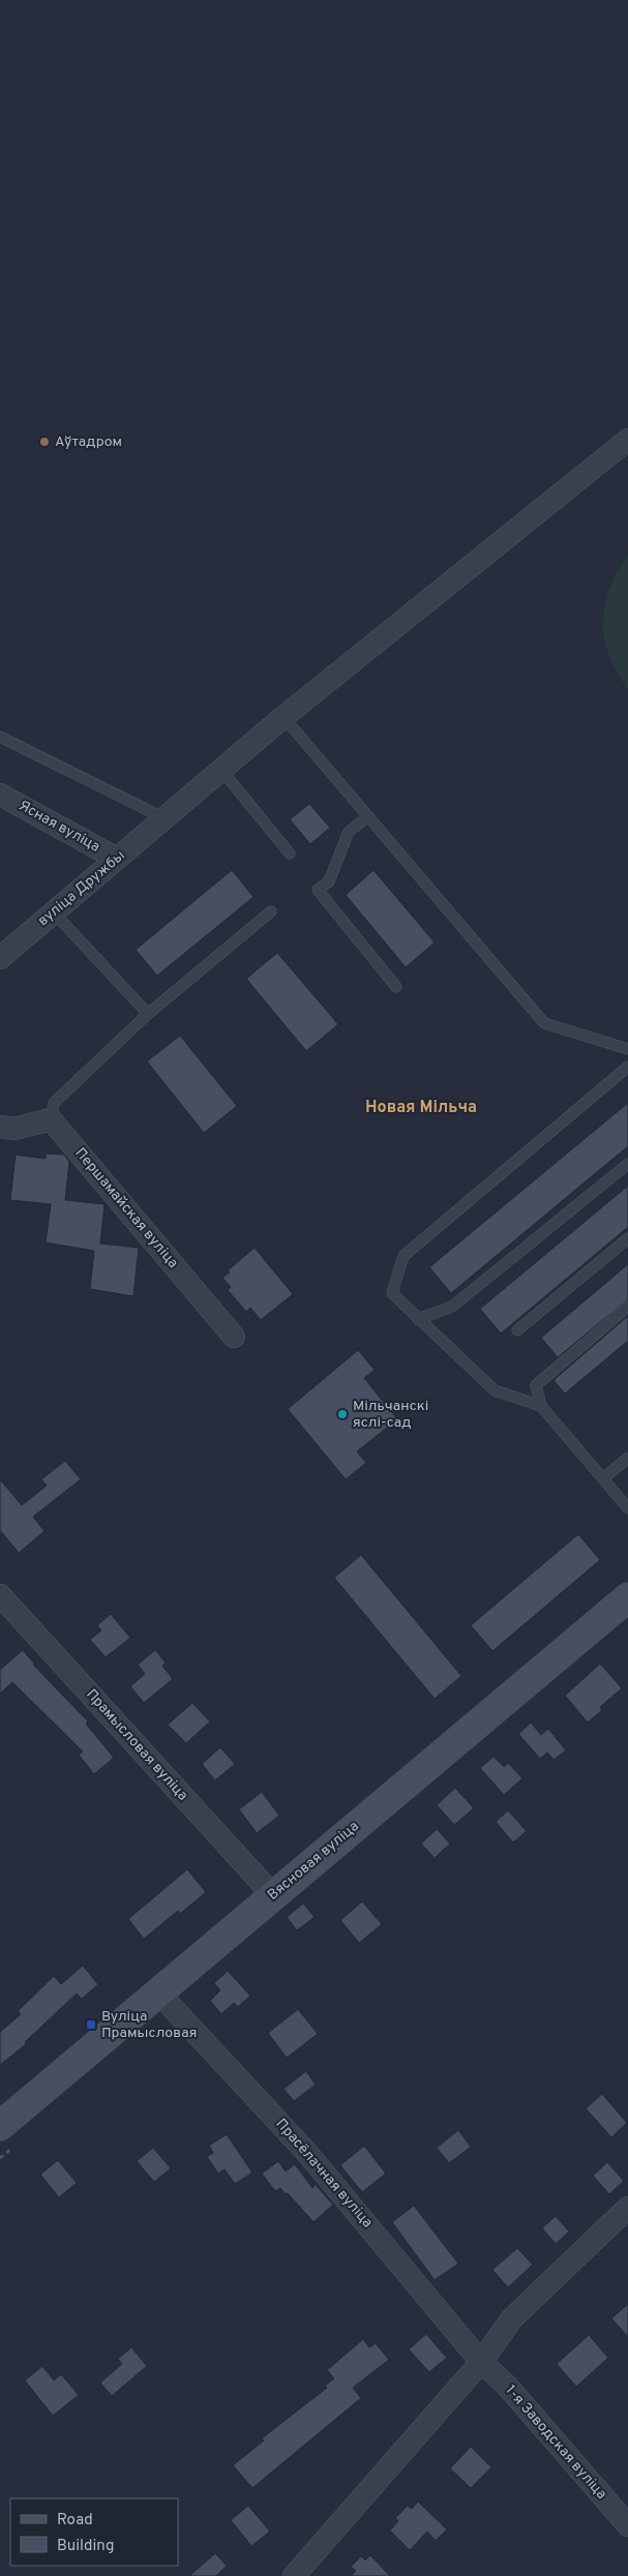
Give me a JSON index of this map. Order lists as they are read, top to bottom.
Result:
{
  "streets": {
    "street": [
      "Ясная вуліца",
      "вуліца Дружбы",
      "Першамайская вуліца",
      "Прамысловая вуліца",
      "Вясновая вуліца",
      "Прасёлачная вуліца",
      "1-я Заводская вуліца"
    ]
  },
  "crossings": [
    ["Ясная вуліца", "вуліца Дружбы"],
    ["Прамысловая вуліца", "Вясновая вуліца"],
    ["Вясновая вуліца", "Прасёлачная вуліца"],
    ["Прасёлачная вуліца", "1-я Заводская вуліца"]
  ],
  "districts": ["Новая Мільча"],
  "places": {
    "other": ["Аўтадром", "Мільчанскі яслі-сад"],
    "transit": ["Вуліца Прамысловая"]
  },
  "legend": ["Road", "Building"]
}
